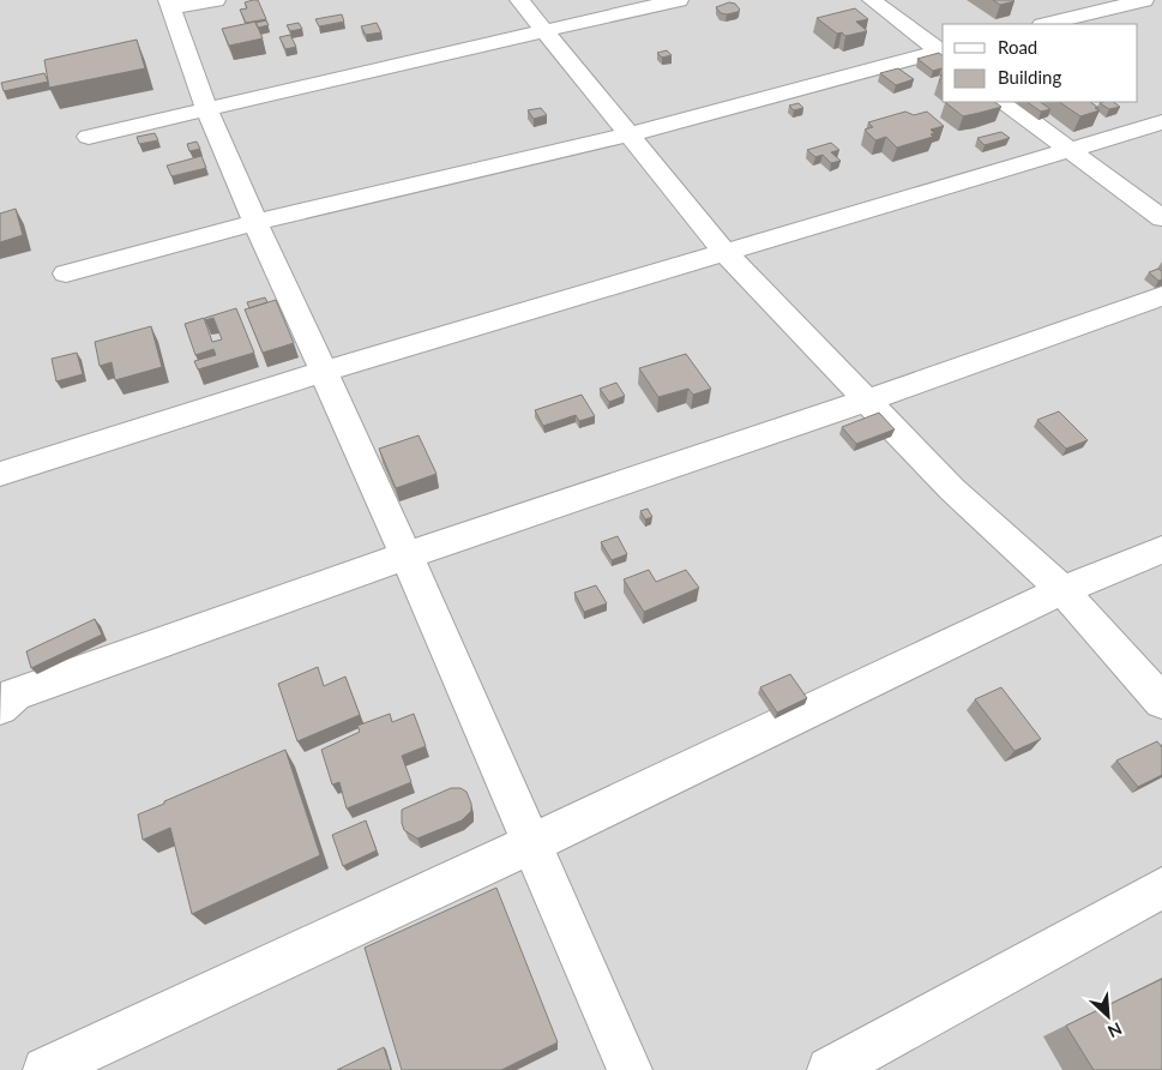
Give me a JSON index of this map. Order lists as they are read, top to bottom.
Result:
{
  "legend": ["Road", "Building"],
  "north": "bottom right"
}
